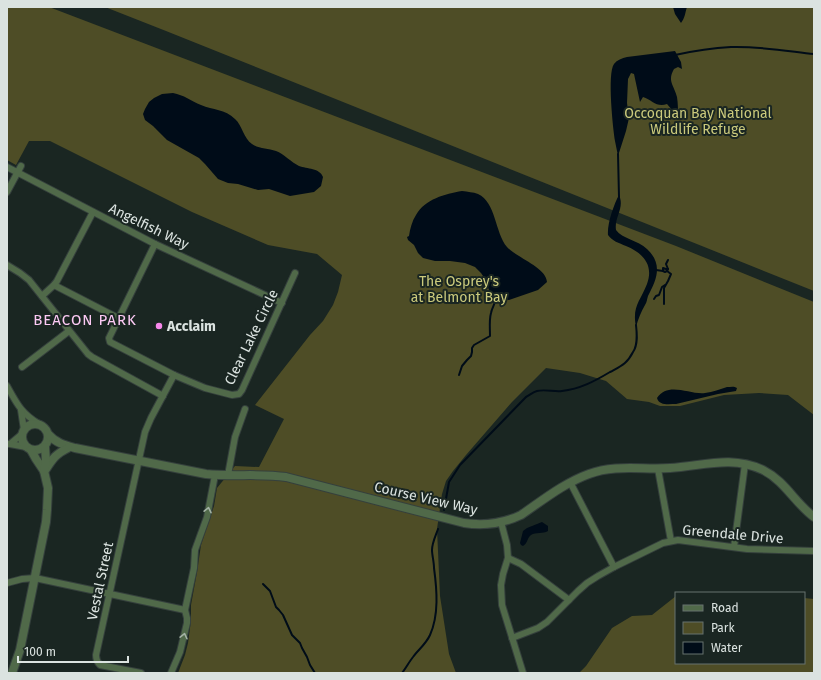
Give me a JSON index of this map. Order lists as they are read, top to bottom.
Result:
{
  "streets": {
    "street": [
      "Angelfish Way",
      "Clear Lake Circle",
      "Course View Way",
      "Greendale Drive",
      "Vestal Street"
    ]
  },
  "crossings": [
    ["Angelfish Way", "Clear Lake Circle"],
    ["Course View Way", "Vestal Street"]
  ],
  "districts": ["BEACON PARK"],
  "parks": ["Occoquan Bay National Wildlife Refuge", "The Osprey's at Belmont Bay"],
  "places": ["Acclaim"],
  "legend": ["Road", "Park", "Water"],
  "scale_bar": "100 m"
}
